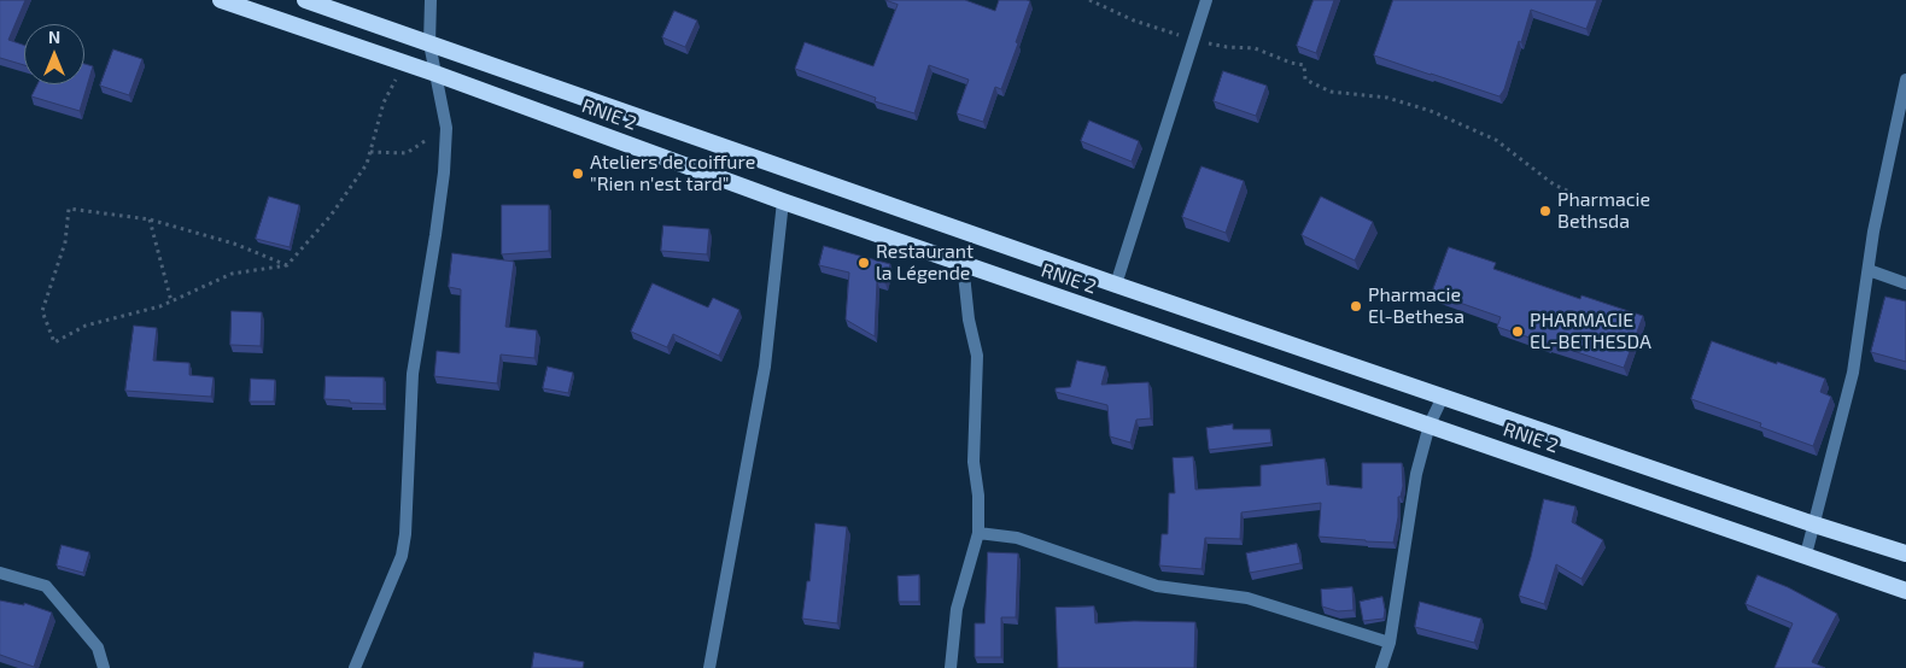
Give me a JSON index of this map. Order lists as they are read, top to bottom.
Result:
{
  "streets": {
    "highway": ["RNIE 2"]
  },
  "places": [
    "Ateliers de coiffure \"Rien n'est tard\"",
    "Pharmacie Bethsda",
    "Restaurant la Légende",
    "Pharmacie El-Bethesa",
    "PHARMACIE EL-BETHESDA"
  ],
  "north": "top"
}
